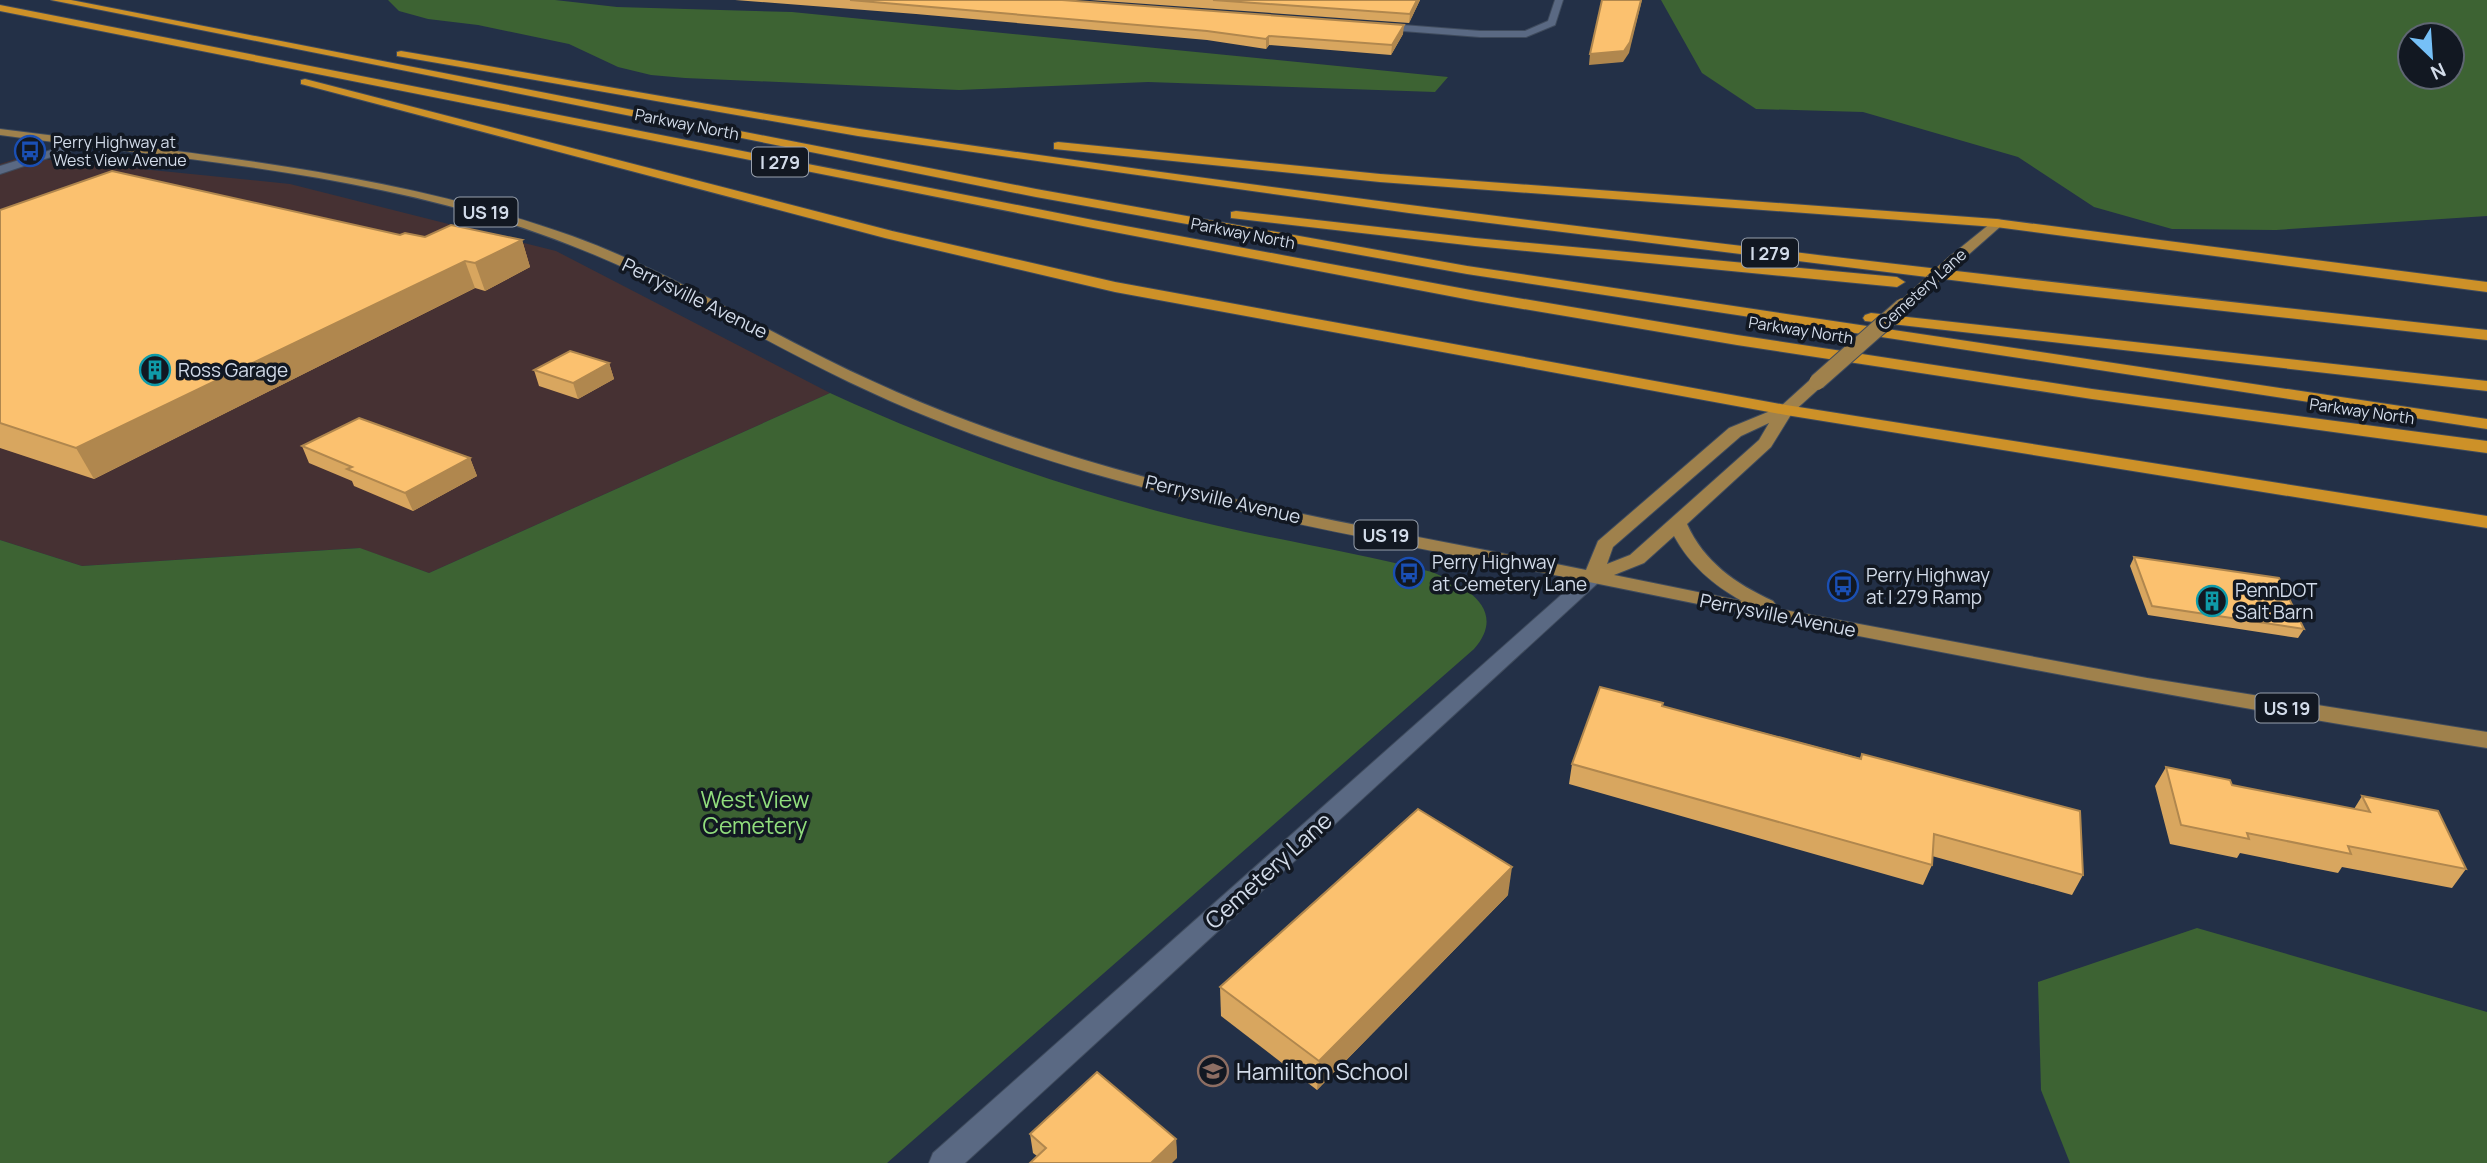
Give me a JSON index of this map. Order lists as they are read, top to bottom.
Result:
{
  "streets": {
    "highway": ["Parkway North", "I 279"],
    "main road": ["US 19", "Cemetery Lane", "Perrysville Avenue"]
  },
  "crossings": [
    ["Cemetery Lane", "Perrysville Avenue"]
  ],
  "parks": ["West View Cemetery"],
  "places": {
    "bus stop": ["Perry Highway at West View Avenue", "Perry Highway at Cemetery Lane", "Perry Highway at I 279 Ramp"],
    "building": ["Ross Garage", "PennDOT Salt Barn"],
    "school or university": ["Hamilton School"]
  },
  "north": "bottom right"
}
